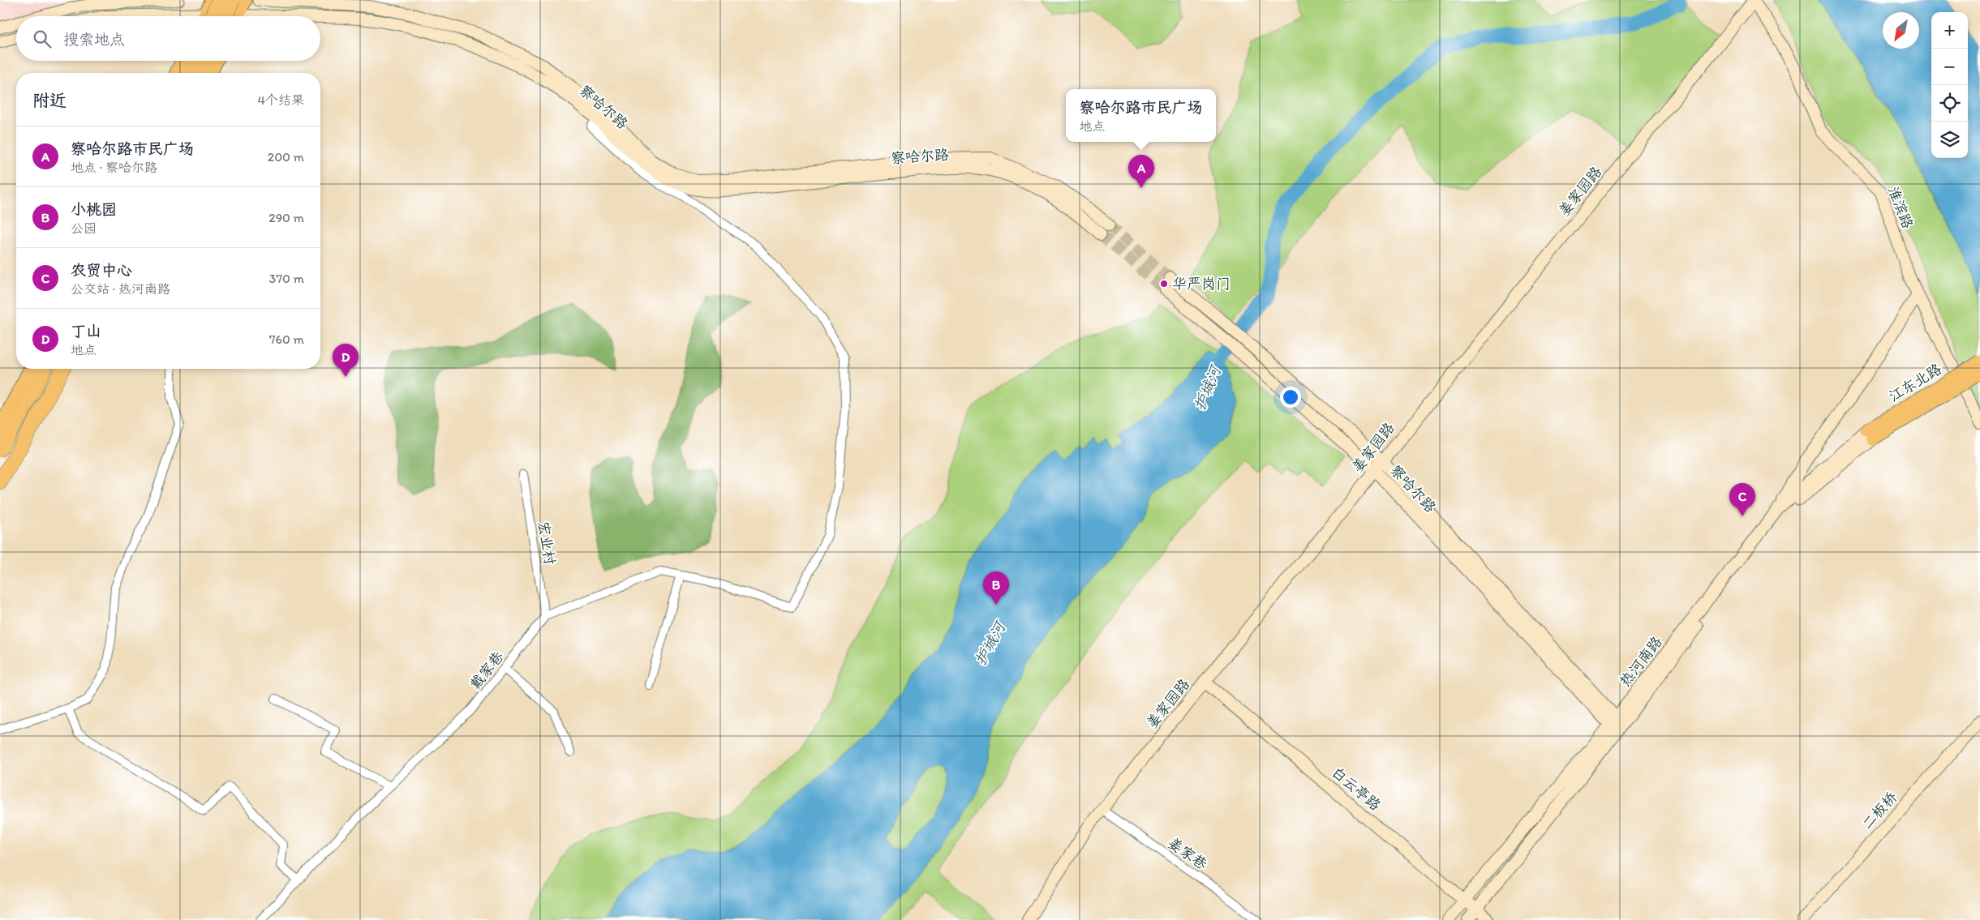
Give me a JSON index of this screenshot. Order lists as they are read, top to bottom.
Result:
{
  "streets": {
    "main road": [
      "察哈尔路",
      "姜家园路",
      "淮滨路",
      "江东北路",
      "热河南路",
      "白云亭路",
      "二板桥"
    ],
    "street": ["宏业村", "戴家巷", "姜家巷"]
  },
  "crossings": [
    ["察哈尔路", "姜家园路"],
    ["察哈尔路", "热河南路"],
    ["姜家园路", "淮滨路"],
    ["姜家园路", "白云亭路"],
    ["姜家园路", "姜家巷"],
    ["江东北路", "热河南路"],
    ["宏业村", "戴家巷"],
    ["热河南路", "白云亭路"]
  ],
  "water": ["护城河"],
  "places": ["华严岗门"],
  "north": "bottom left",
  "page": {
    "map_buttons": ["+", "−"],
    "search": "搜索地点",
    "heading": ["附近", "4个结果"],
    "popup": ["察哈尔路市民广场", "地点"],
    "list": [
      {
        "mark": "A",
        "name": "察哈尔路市民广场",
        "note": "地点 · 察哈尔路",
        "value": "200 m"
      },
      {
        "mark": "B",
        "name": "小桃园",
        "note": "公园",
        "value": "290 m"
      },
      {
        "mark": "C",
        "name": "农贸中心",
        "note": "公交站 · 热河南路",
        "value": "370 m"
      },
      {
        "mark": "D",
        "name": "丁山",
        "note": "地点",
        "value": "760 m"
      }
    ],
    "pins": [
      "A",
      "D",
      "C",
      "B"
    ]
  }
}
